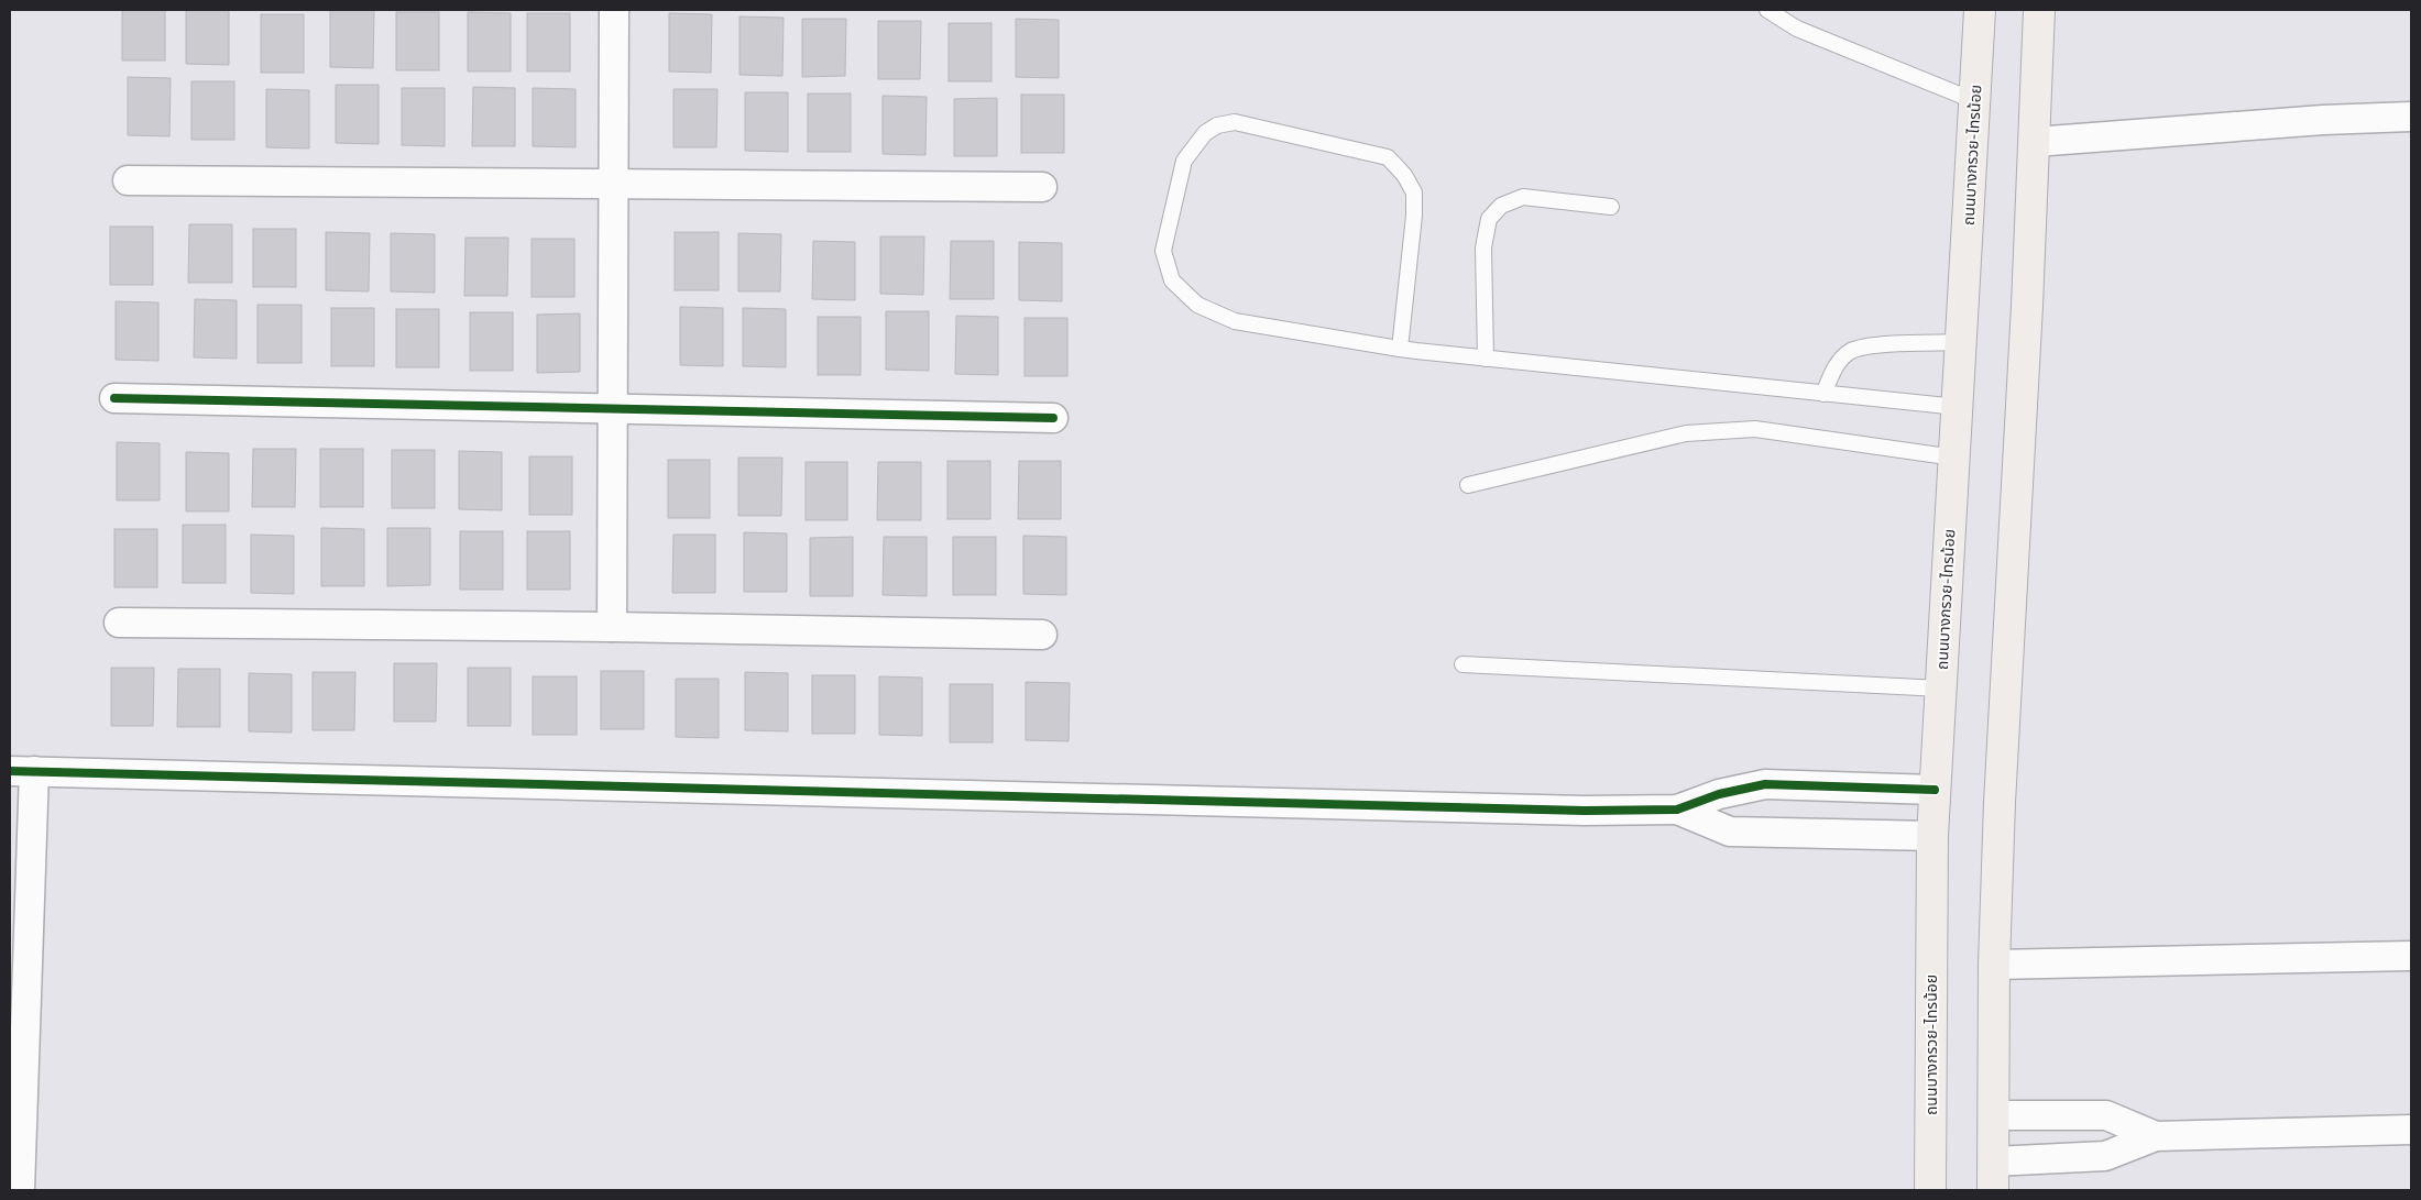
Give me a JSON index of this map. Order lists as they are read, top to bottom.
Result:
{
  "streets": {
    "main road": ["ถนนบางกรวย-ไทรน้อย"]
  }
}
